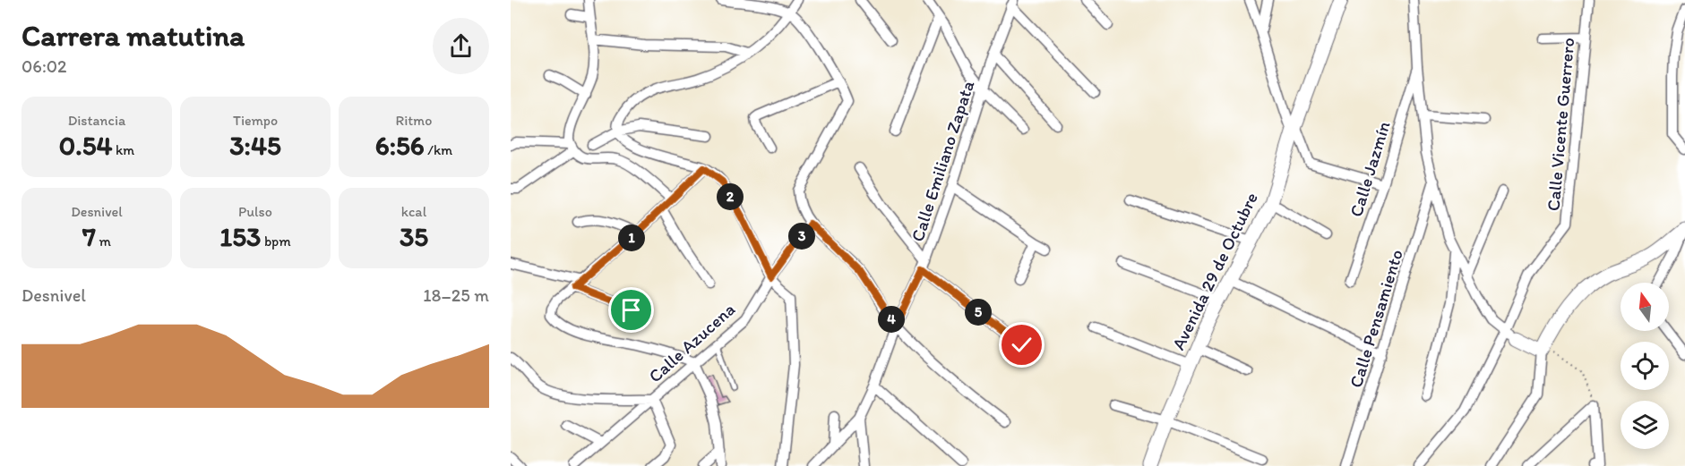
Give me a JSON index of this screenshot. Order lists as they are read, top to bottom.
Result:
{
  "streets": {
    "street": [
      "Calle Vicente Guerrero",
      "Calle Emiliano Zapata",
      "Calle Jazmín",
      "Avenida 29 de Octubre",
      "Calle Pensamiento",
      "Calle Azucena"
    ]
  },
  "north": "top",
  "page": {
    "heading": ["Carrera matutina", "06:02"],
    "stats": [
      ["Distancia", "0.54 km"],
      ["Tiempo", "3:45"],
      ["Ritmo", "6:56 /km"],
      ["Desnivel", "7 m"],
      ["Pulso", "153 bpm"],
      ["kcal", "35"]
    ],
    "pins": [
      "2",
      "3",
      "1",
      "5",
      "4"
    ],
    "chart": ["Desnivel", "18–25 m"]
  }
}
